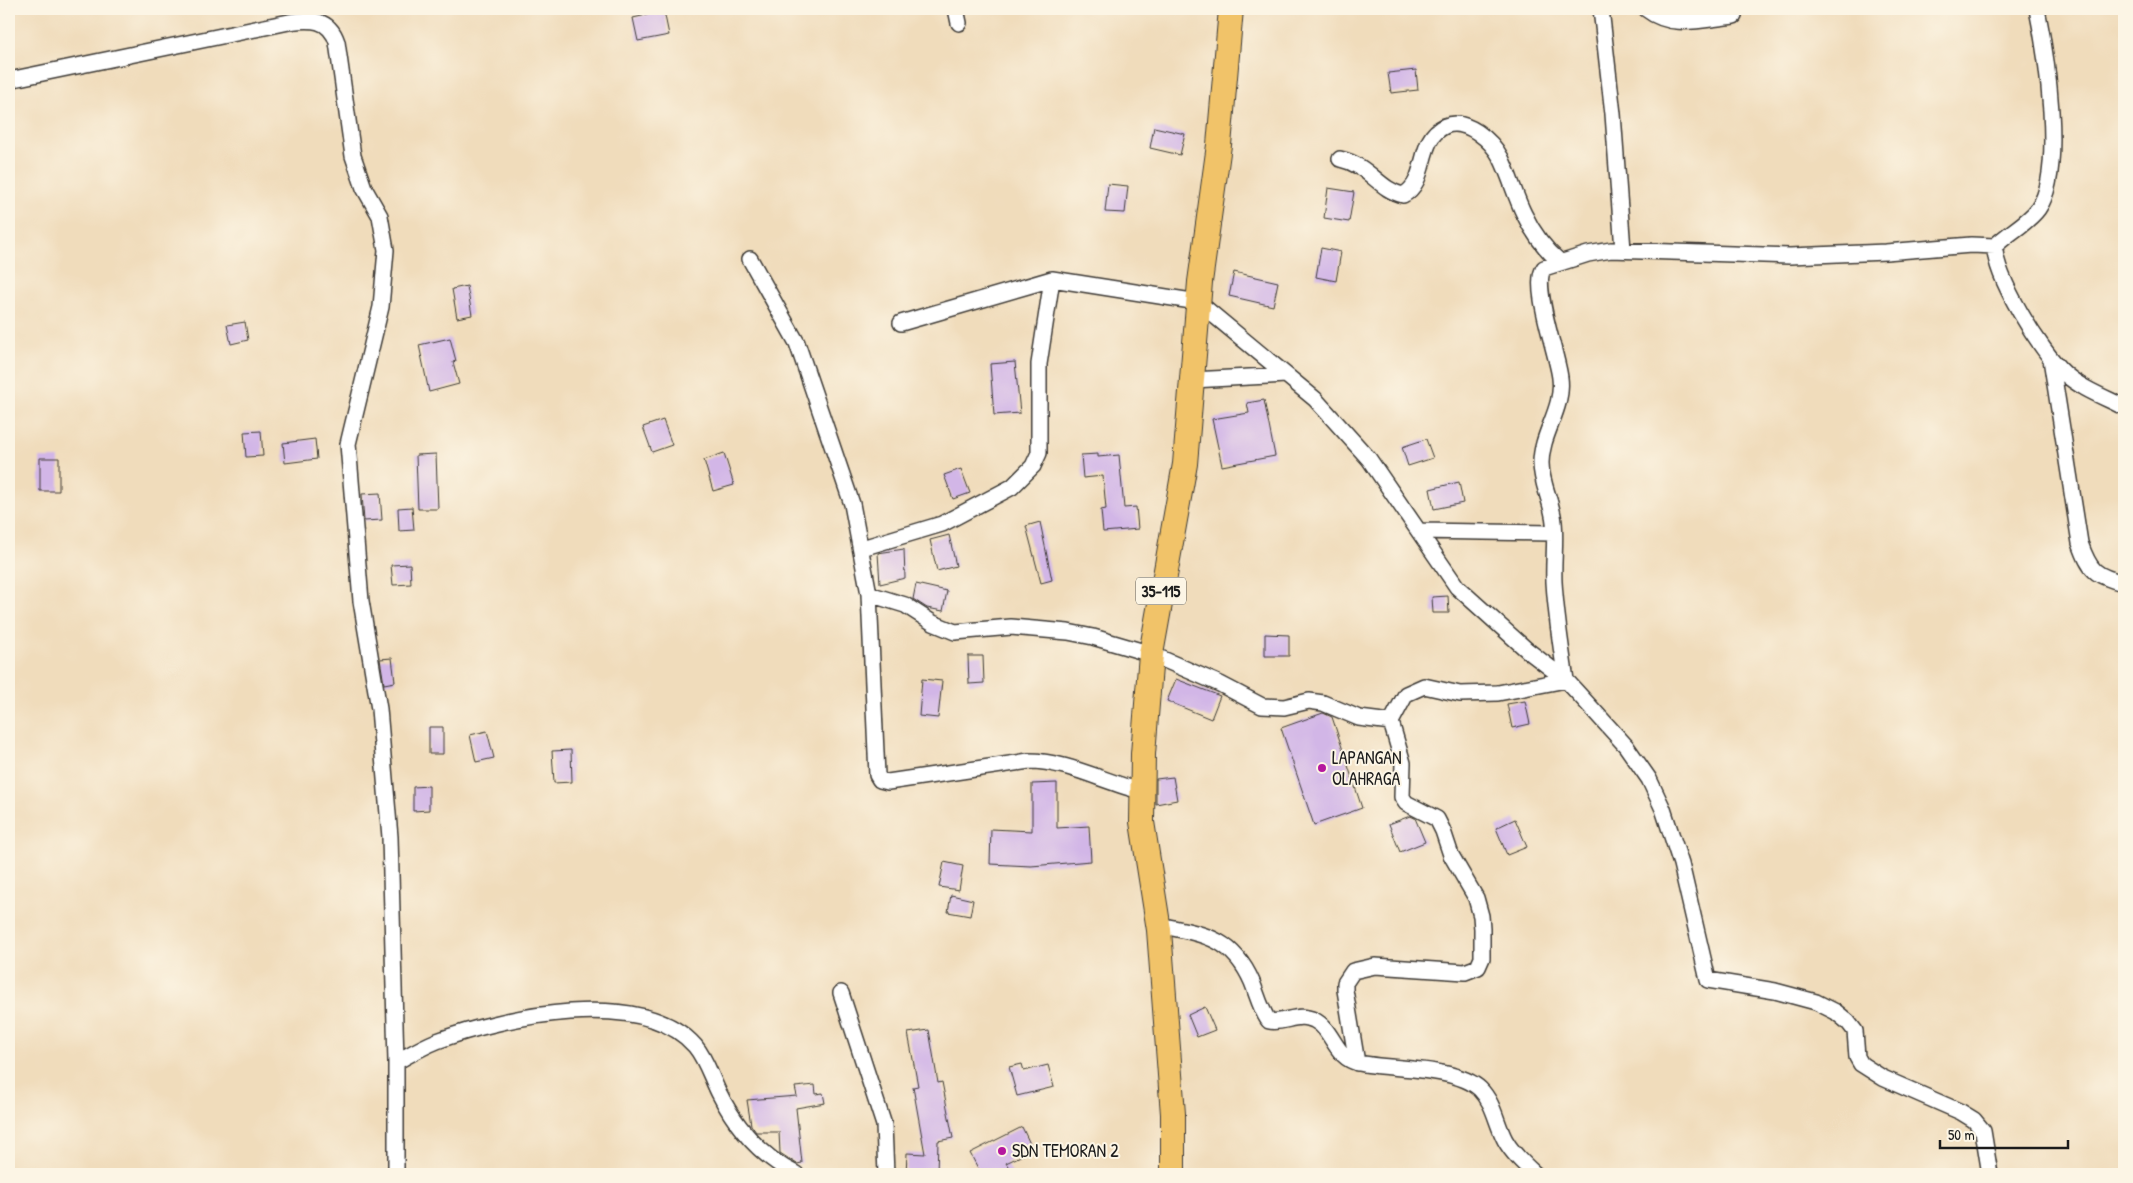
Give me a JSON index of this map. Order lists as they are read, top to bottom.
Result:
{
  "streets": {
    "main road": ["35-115"]
  },
  "places": ["LAPANGAN OLAHRAGA", "SDN TEMORAN 2"],
  "scale_bar": "50 m"
}
